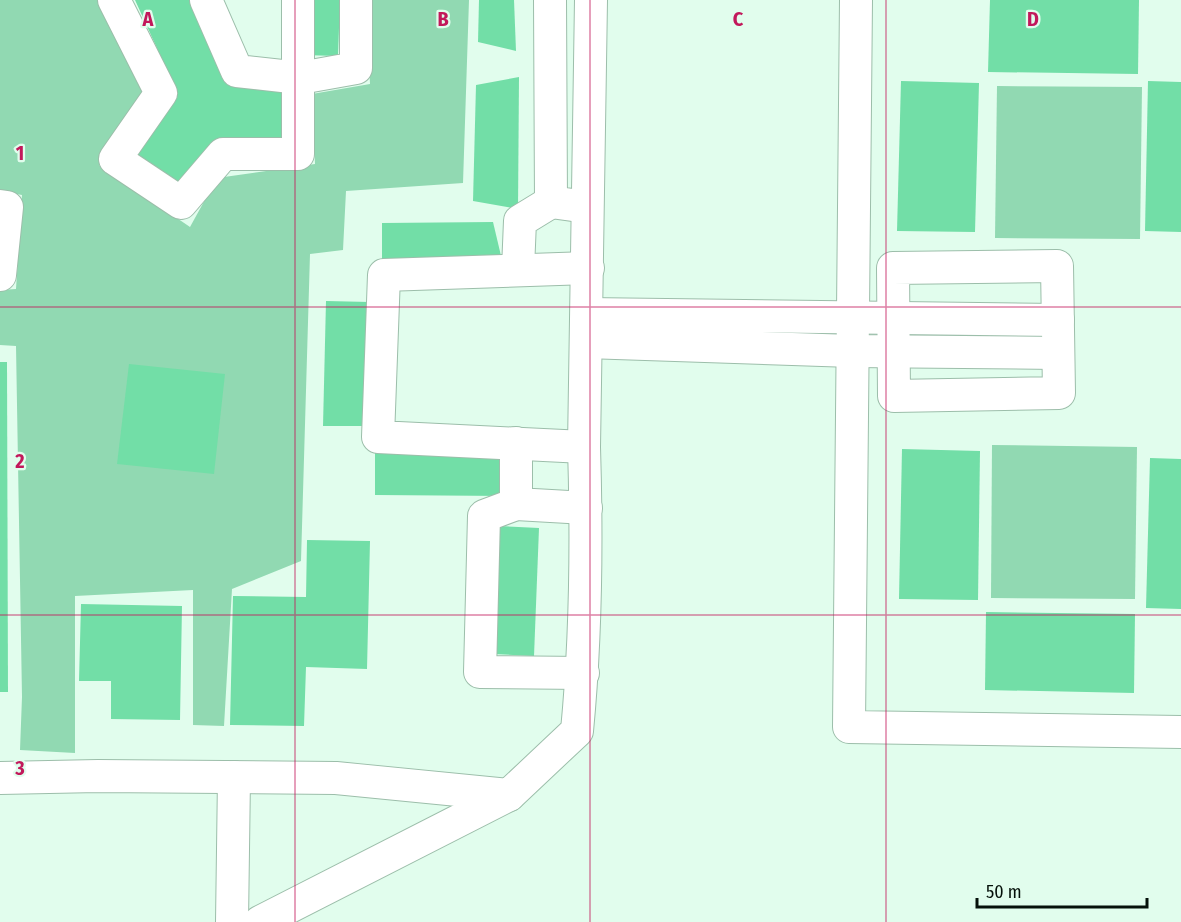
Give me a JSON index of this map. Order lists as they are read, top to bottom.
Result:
{
  "scale_bar": "50 m",
  "grid": {
    "columns": [
      "A",
      "B",
      "C",
      "D"
    ],
    "rows": ["1", "2", "3"]
  }
}
